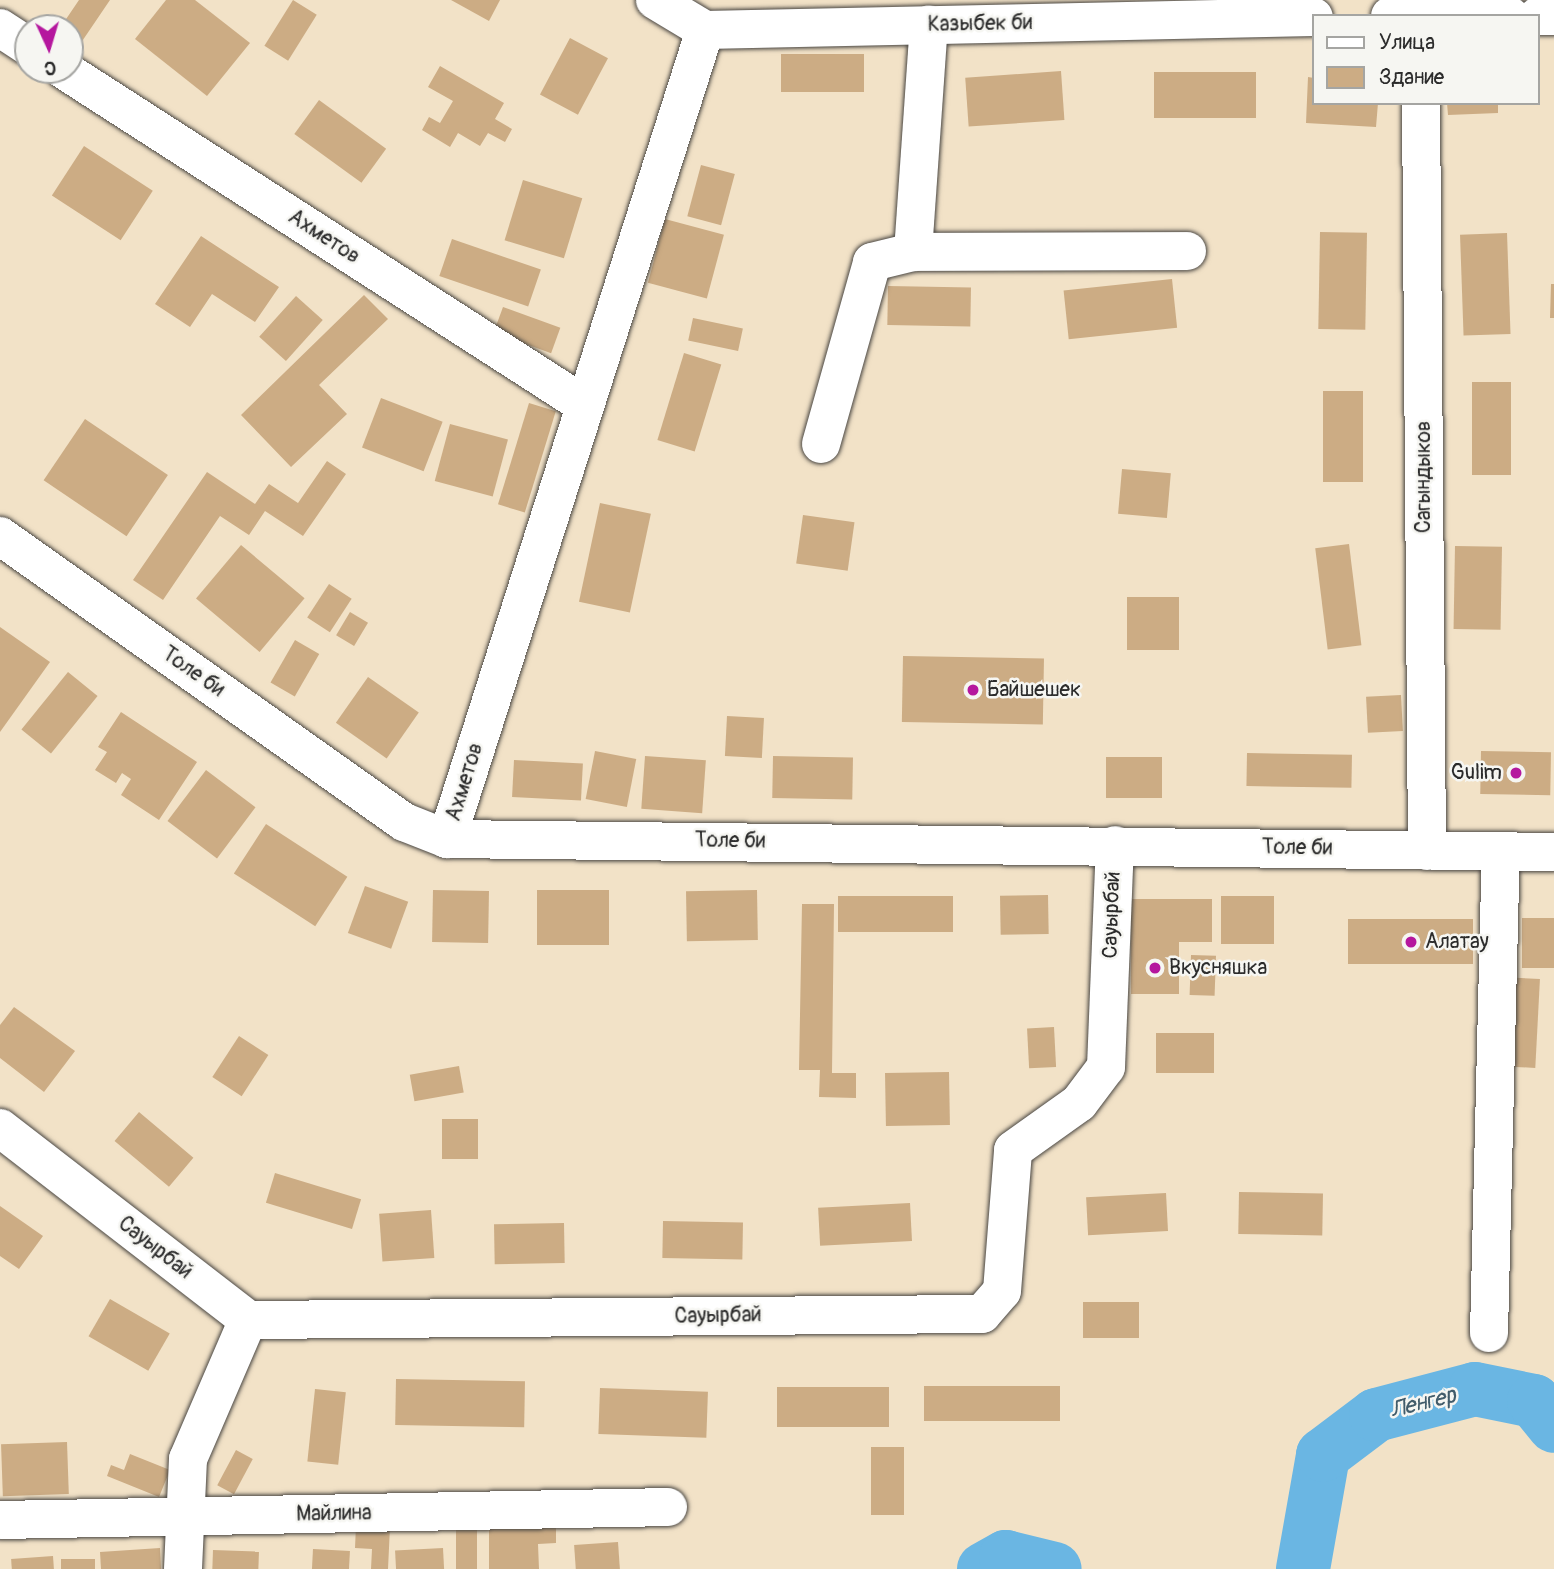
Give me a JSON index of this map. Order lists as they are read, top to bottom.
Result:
{
  "streets": {
    "street": [
      "Казыбек би",
      "Ахметов",
      "Сагындыков",
      "Толе би",
      "Сауырбай",
      "Майлина"
    ]
  },
  "crossings": [
    ["Казыбек би", "Ахметов"],
    ["Ахметов", "Толе би"],
    ["Сагындыков", "Толе би"],
    ["Толе би", "Сауырбай"]
  ],
  "water": ["Ленгер"],
  "places": [
    "Байшешек",
    "Gulim",
    "Алатау",
    "Вкусняшка"
  ],
  "legend": ["Улица", "Здание"],
  "north": "bottom"
}
